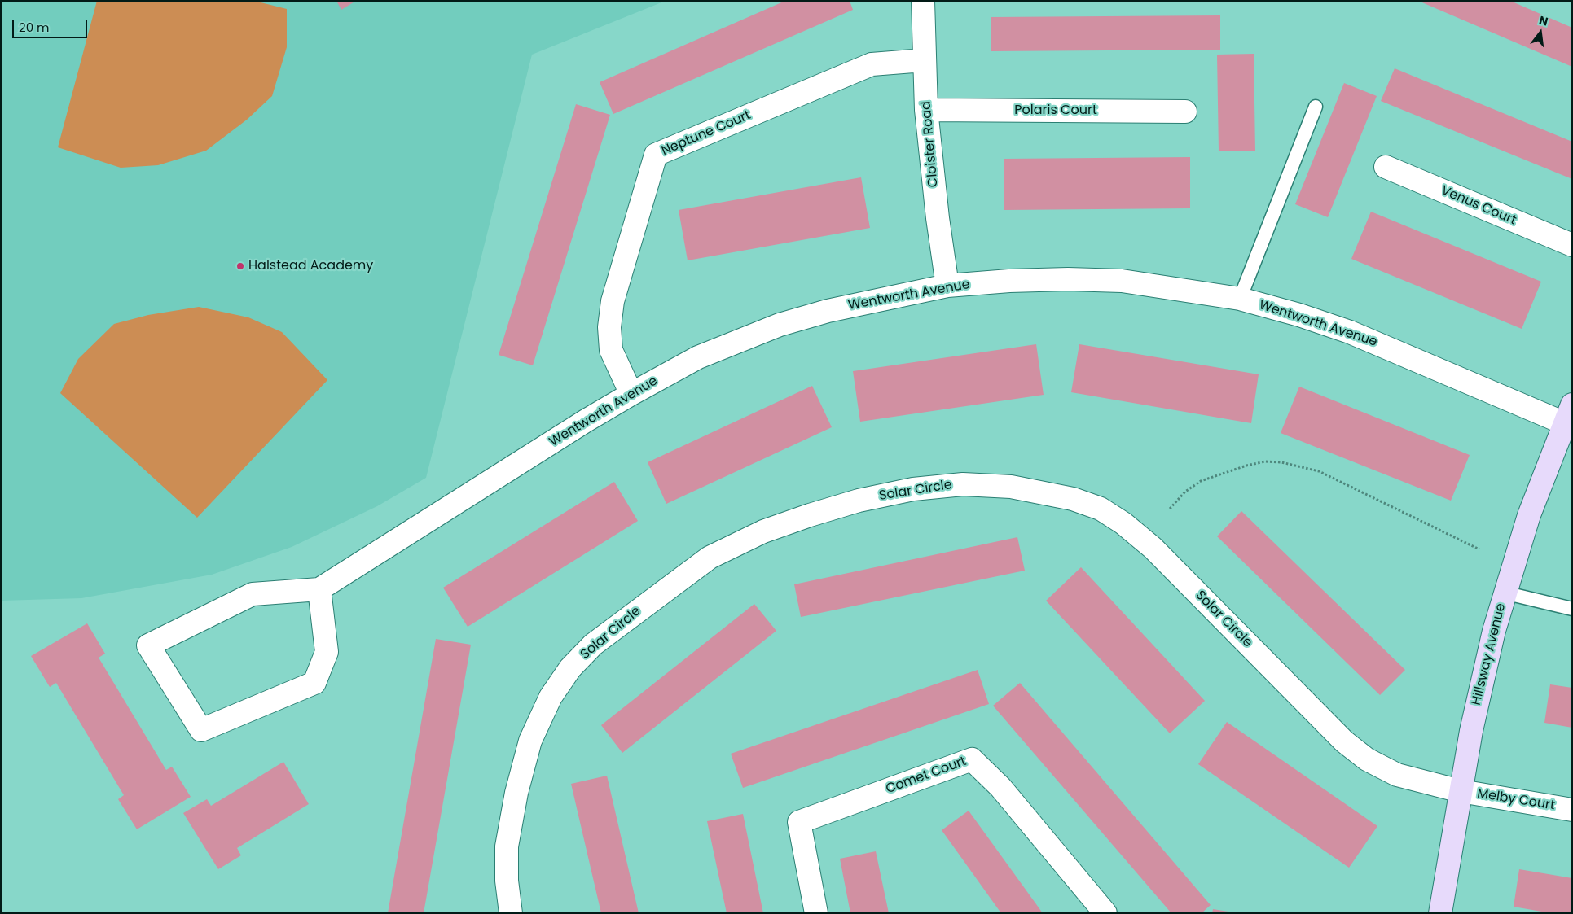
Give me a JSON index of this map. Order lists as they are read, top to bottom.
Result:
{
  "streets": {
    "street": [
      "Polaris Court",
      "Neptune Court",
      "Cloister Road",
      "Venus Court",
      "Wentworth Avenue",
      "Solar Circle",
      "Hillsway Avenue",
      "Comet Court",
      "Melby Court"
    ]
  },
  "crossings": [
    ["Polaris Court", "Cloister Road"],
    ["Neptune Court", "Cloister Road"],
    ["Neptune Court", "Wentworth Avenue"],
    ["Cloister Road", "Wentworth Avenue"],
    ["Wentworth Avenue", "Hillsway Avenue"],
    ["Solar Circle", "Hillsway Avenue"],
    ["Solar Circle", "Melby Court"],
    ["Hillsway Avenue", "Melby Court"]
  ],
  "places": ["Halstead Academy"],
  "scale_bar": "20 m",
  "north": "top"
}
